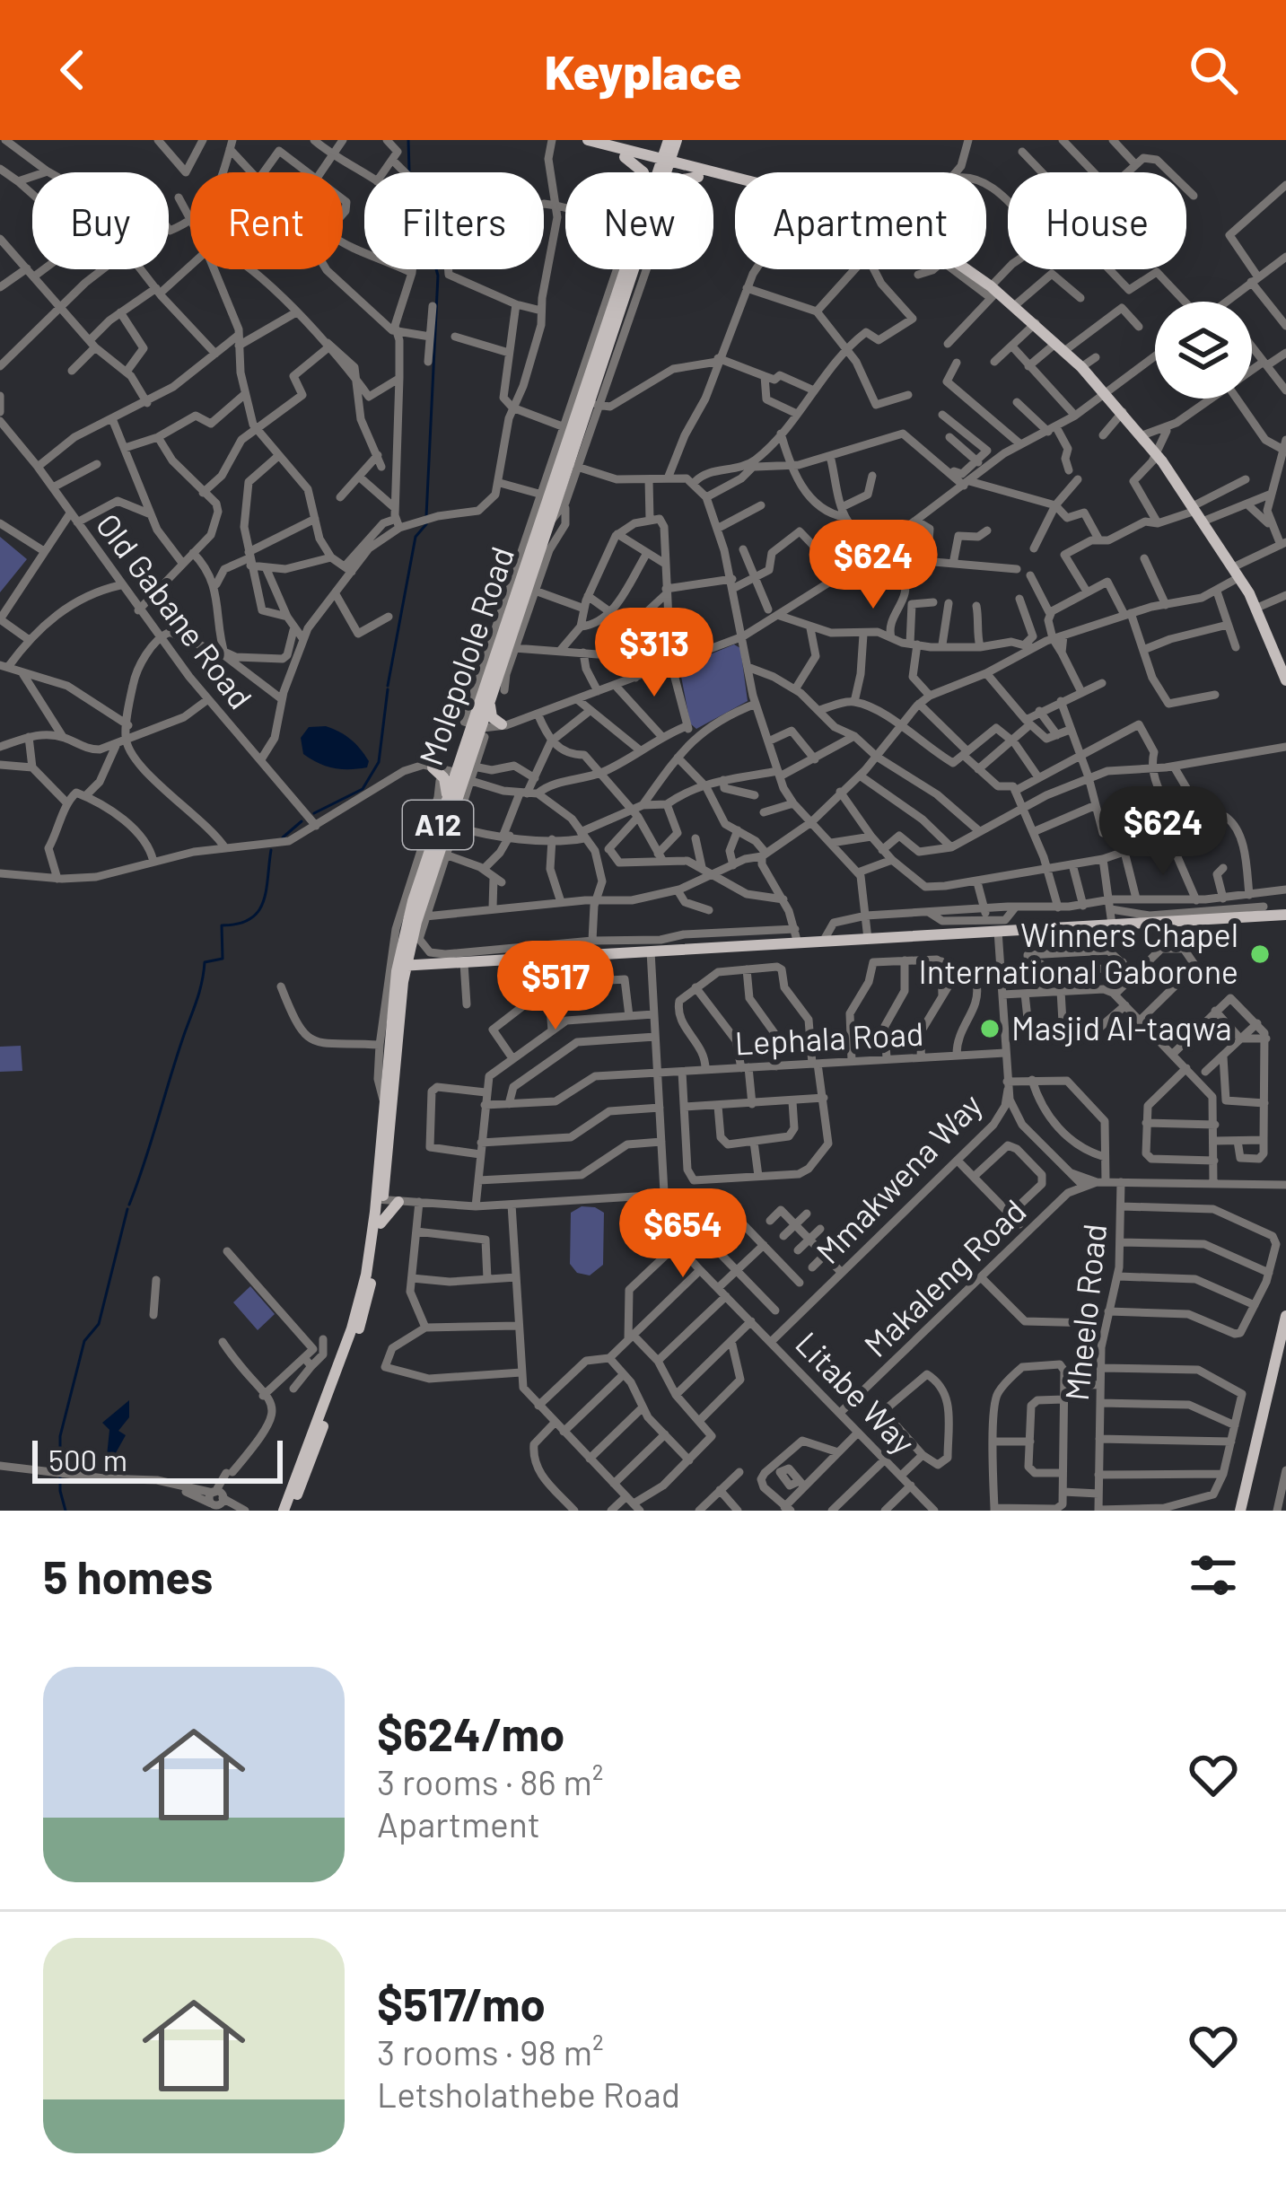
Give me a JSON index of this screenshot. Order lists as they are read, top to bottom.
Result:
{
  "streets": {
    "main road": ["Molepolole Road", "A12"],
    "street": [
      "Old Gabane Road",
      "Lephala Road",
      "Mmakwena Way",
      "Makaleng Road",
      "Mheelo Road",
      "Litabe Way"
    ]
  },
  "crossings": [
    ["Mmakwena Way", "Litabe Way"],
    ["Makaleng Road", "Litabe Way"]
  ],
  "places": ["Winners Chapel International Gaborone", "Masjid Al-taqwa"],
  "scale_bar": "500 m",
  "page": {
    "header": "Keyplace",
    "chip": [
      "Buy",
      "Rent",
      "Filters",
      "New",
      "Apartment",
      "House"
    ],
    "price": [
      "$624",
      "$313",
      "$624",
      "$517",
      "$654"
    ],
    "scale": "500 m",
    "heading": "5 homes",
    "list": [
      {
        "name": "$624/mo",
        "note": "3 rooms · 86 m² · Apartment"
      },
      {
        "name": "$517/mo",
        "note": "3 rooms · 98 m² · Letsholathebe Road"
      }
    ]
  }
}
